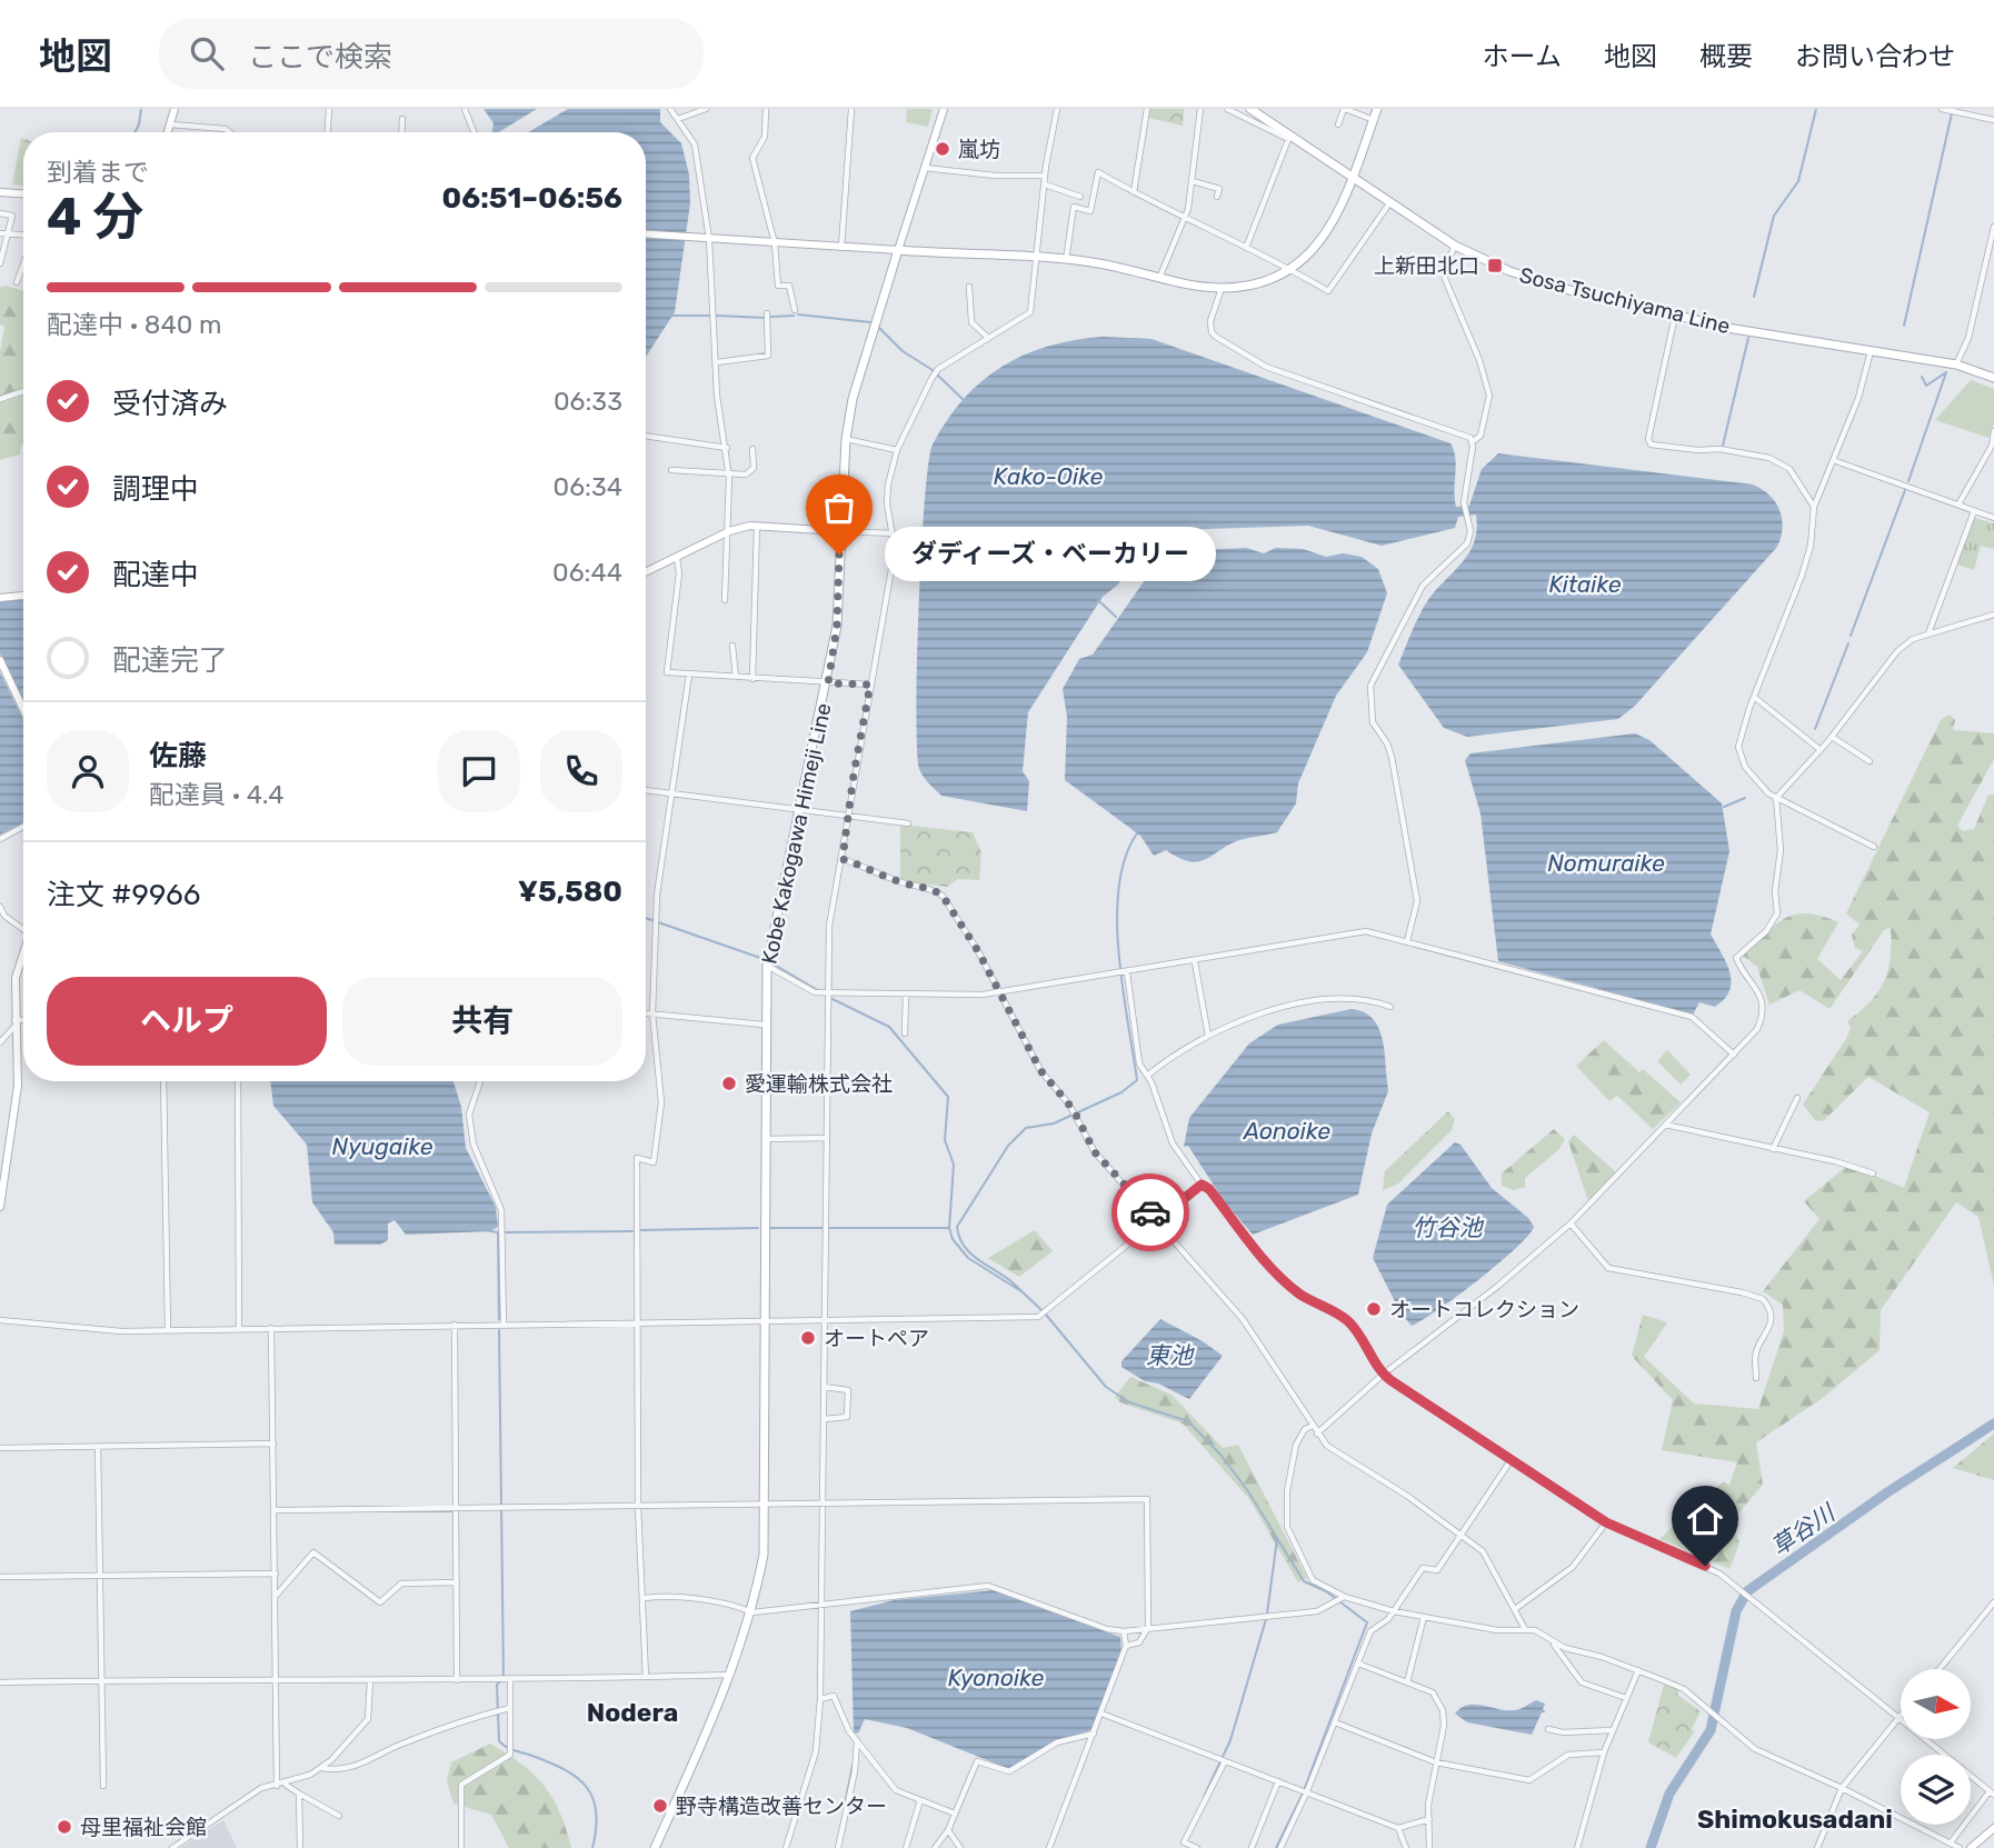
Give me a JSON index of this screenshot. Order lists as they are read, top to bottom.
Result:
{
  "streets": {
    "main road": ["Sosa Tsuchiyama Line", "Kobe Kakogawa Himeji Line"]
  },
  "districts": ["Nodera", "Shimokusadani"],
  "water": [
    "Kako-Oike",
    "Kitaike",
    "Nomuraike",
    "Aonoike",
    "Nyugaike",
    "竹谷池",
    "東池",
    "草谷川",
    "Kyonoike"
  ],
  "places": {
    "other": [
      "嵐坊",
      "ダディーズ・ベーカリー",
      "愛運輸株式会社",
      "オートコレクション",
      "オートペア",
      "野寺構造改善センター",
      "母里福祉会館"
    ],
    "transit": ["上新田北口"]
  },
  "north": "right",
  "page": {
    "header": "地図",
    "search": "ここで検索",
    "nav": [
      "ホーム",
      "地図",
      "概要",
      "お問い合わせ"
    ],
    "heading": ["4 分", "到着まで", "06:51–06:56"],
    "panel": [
      "佐藤",
      "配達員 · 4.4",
      "注文 #9966",
      "¥5,580"
    ],
    "bar": "配達中 · 840 m",
    "list": [
      ["受付済み", "06:33"],
      ["調理中", "06:34"],
      ["配達中", "06:44"],
      "配達完了"
    ],
    "bubble": "ダディーズ・ベーカリー",
    "buttons": ["ヘルプ", "共有"]
  }
}
